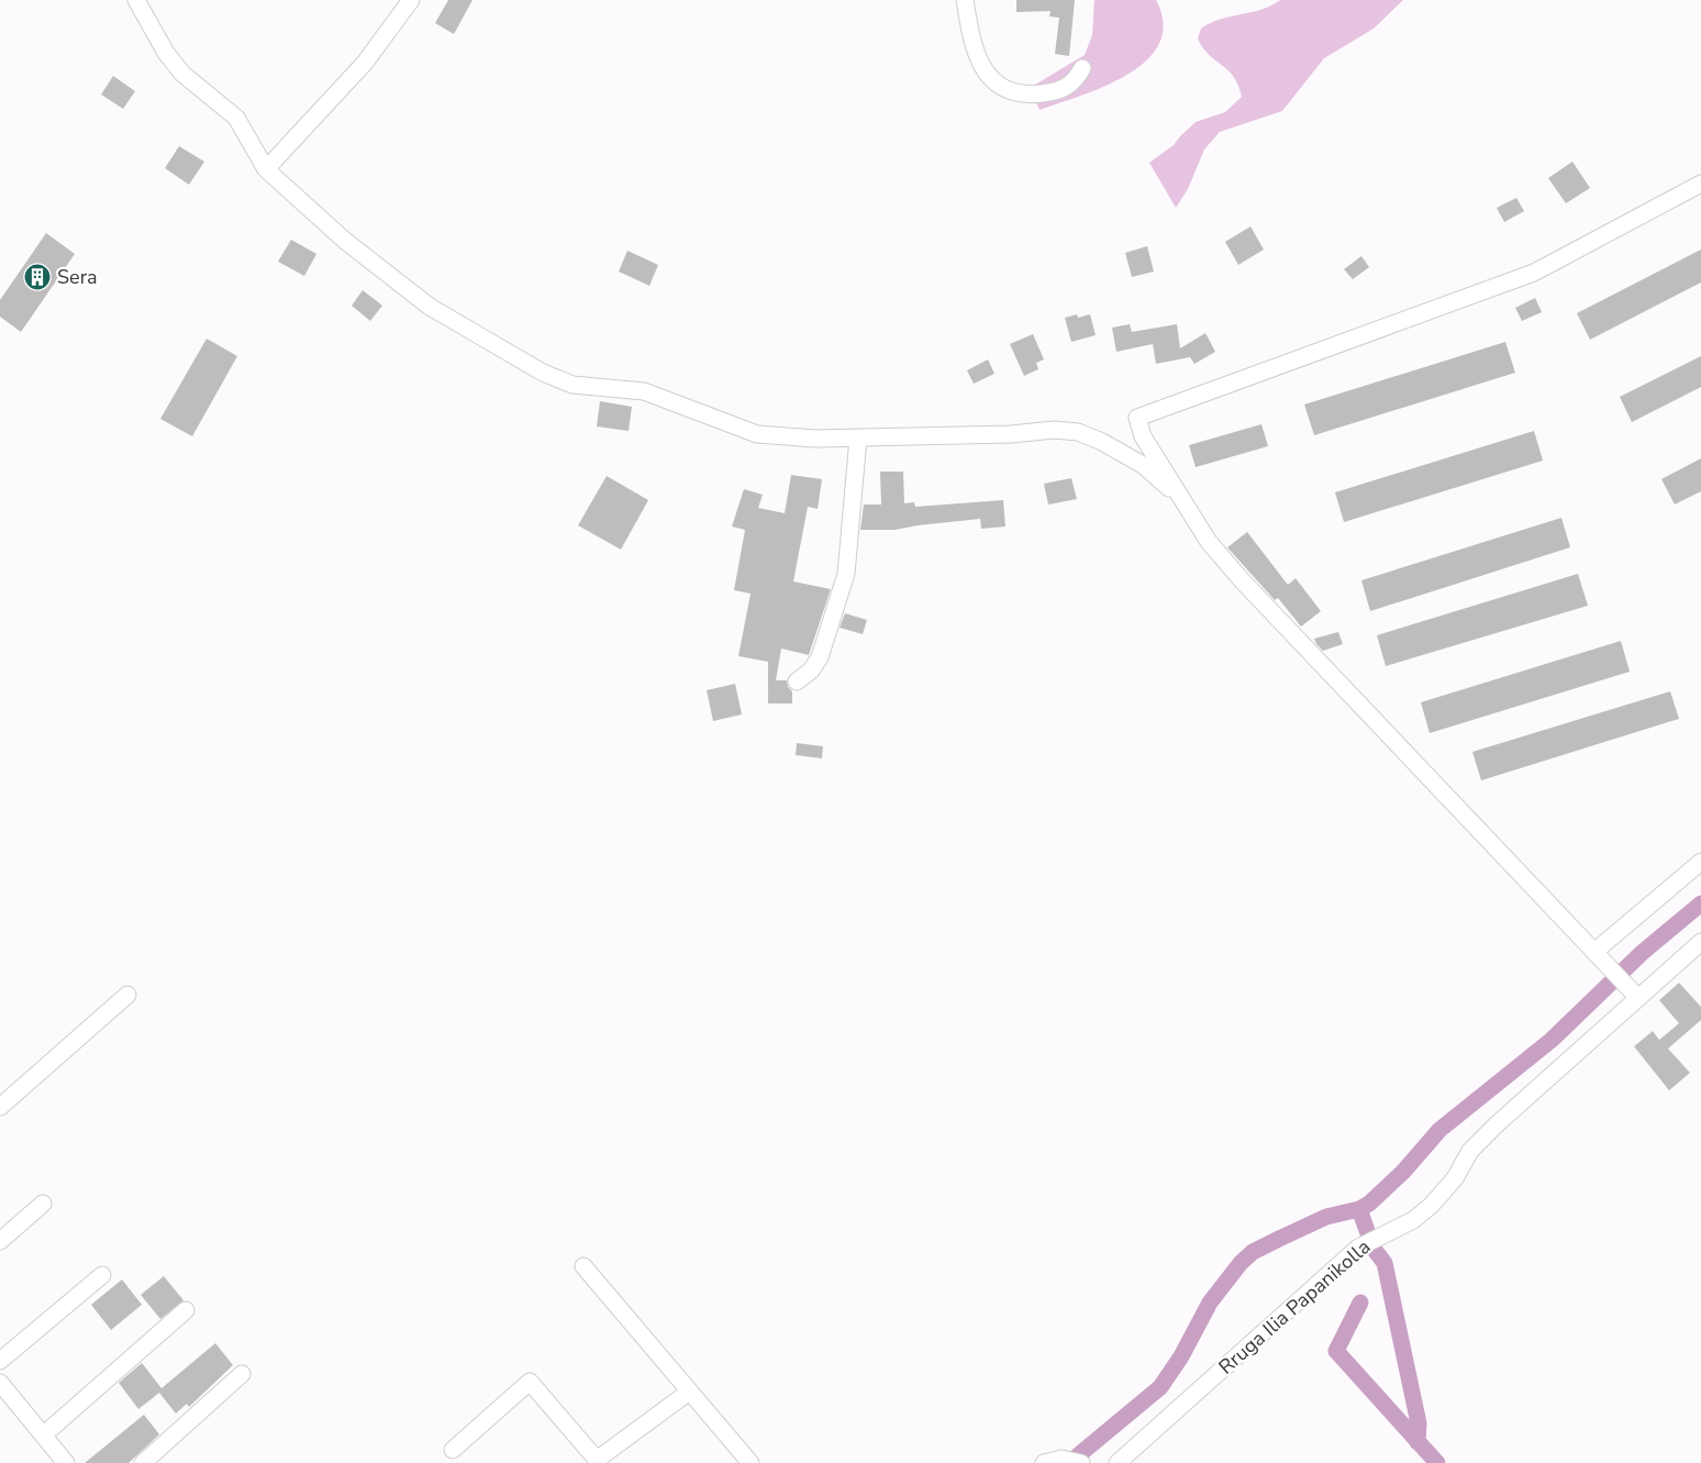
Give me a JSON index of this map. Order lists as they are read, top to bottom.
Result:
{
  "streets": {
    "street": ["Rruga Ilia Papanikolla"]
  },
  "places": {
    "building": ["Sera"]
  }
}
